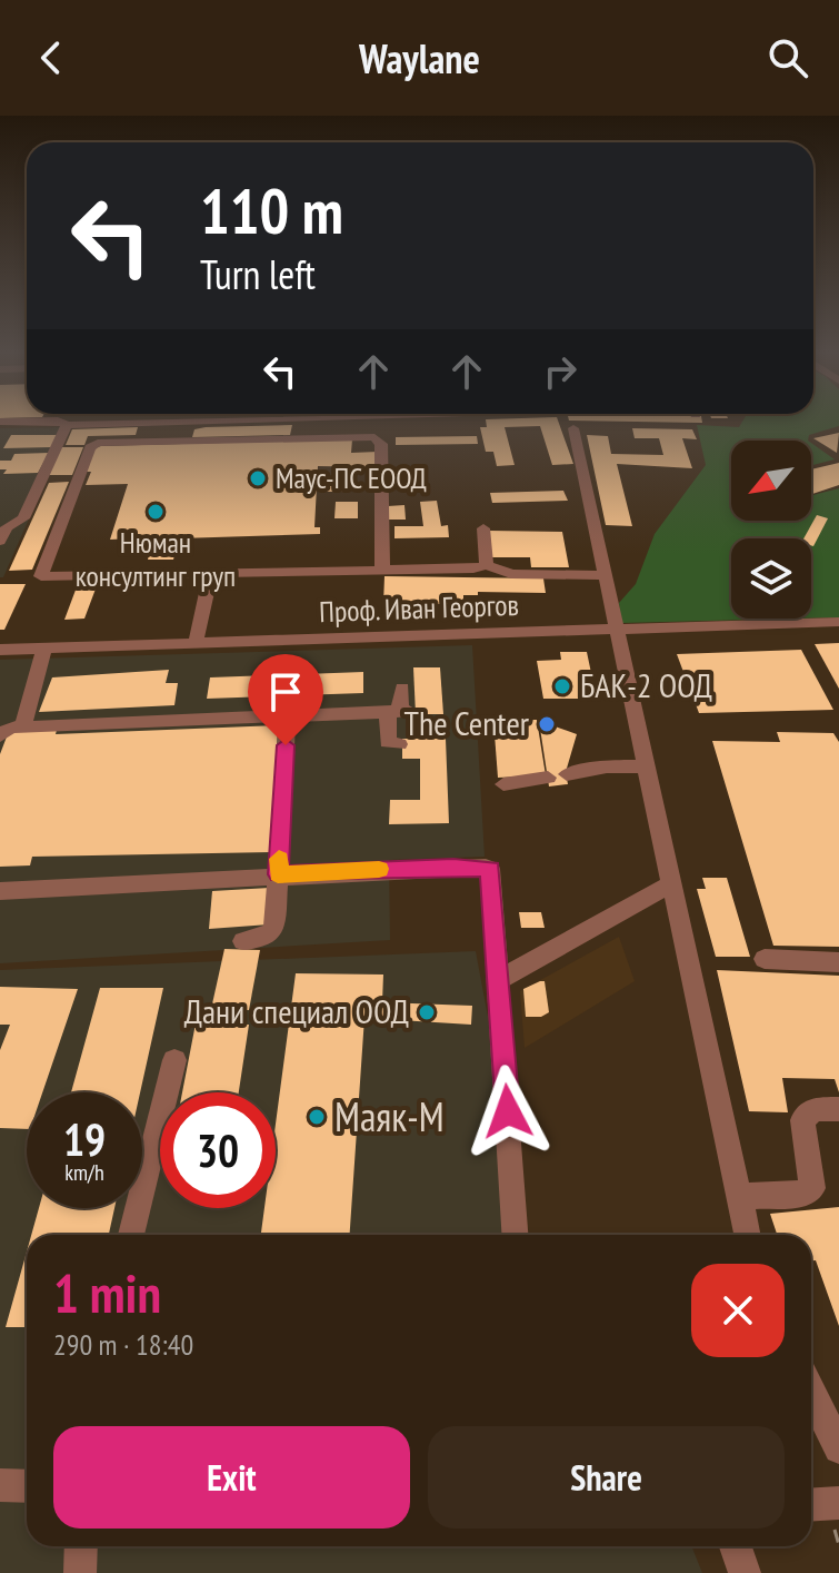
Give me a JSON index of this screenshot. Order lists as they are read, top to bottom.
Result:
{
  "streets": {
    "street": ["Проф. Иван Георгов"]
  },
  "places": [
    "Маус-ПС ЕООД",
    "Нюман консултинг груп",
    "БАК-2 ООД",
    "The Center",
    "Дани специал ООД",
    "Маяк-М"
  ],
  "north": "bottom left",
  "page": {
    "header": "Waylane",
    "turn": ["110 m", "Turn left"],
    "speed": "19 km/h",
    "limit": "30",
    "heading": ["1 min", "290 m · 18:40"],
    "buttons": ["Exit", "Share"]
  }
}
